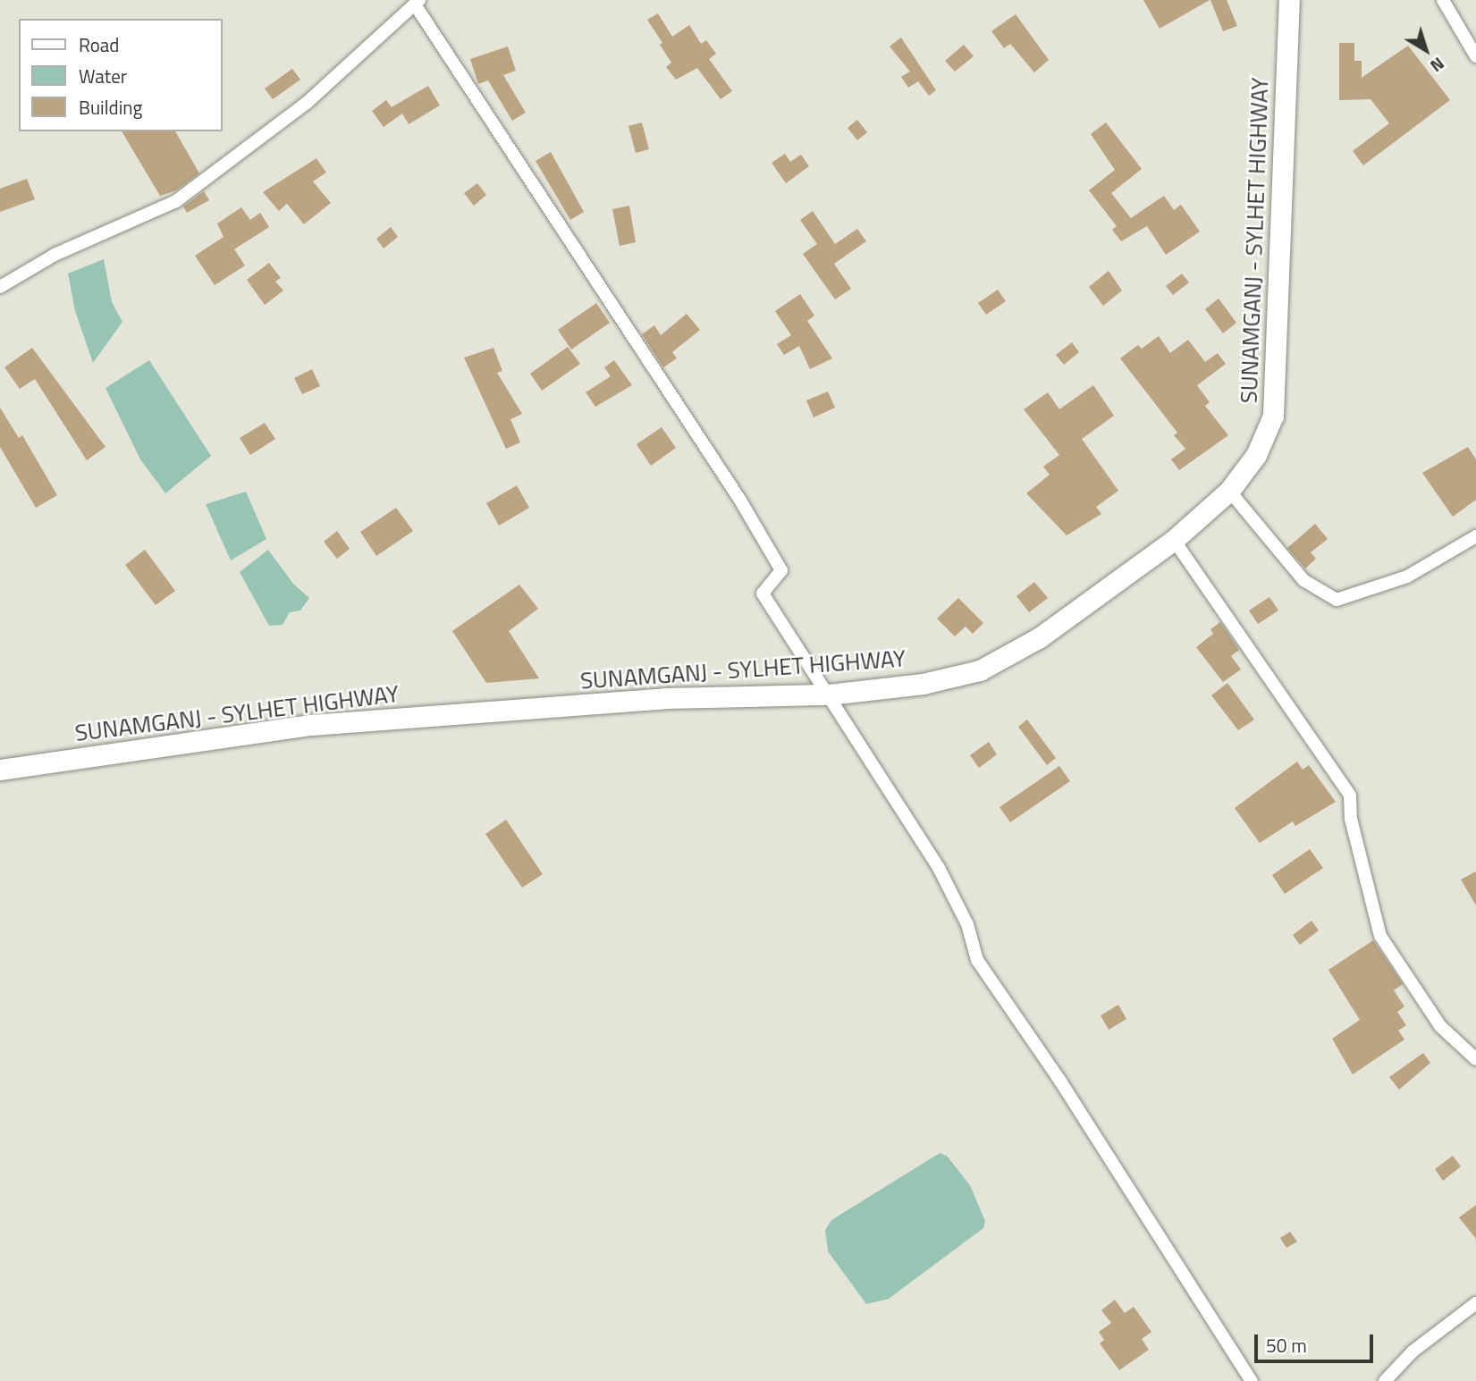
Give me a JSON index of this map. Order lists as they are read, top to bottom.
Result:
{
  "streets": {
    "main road": ["SUNAMGANJ - SYLHET HIGHWAY"]
  },
  "legend": ["Road", "Water", "Building"],
  "scale_bar": "50 m",
  "north": "bottom right"
}
